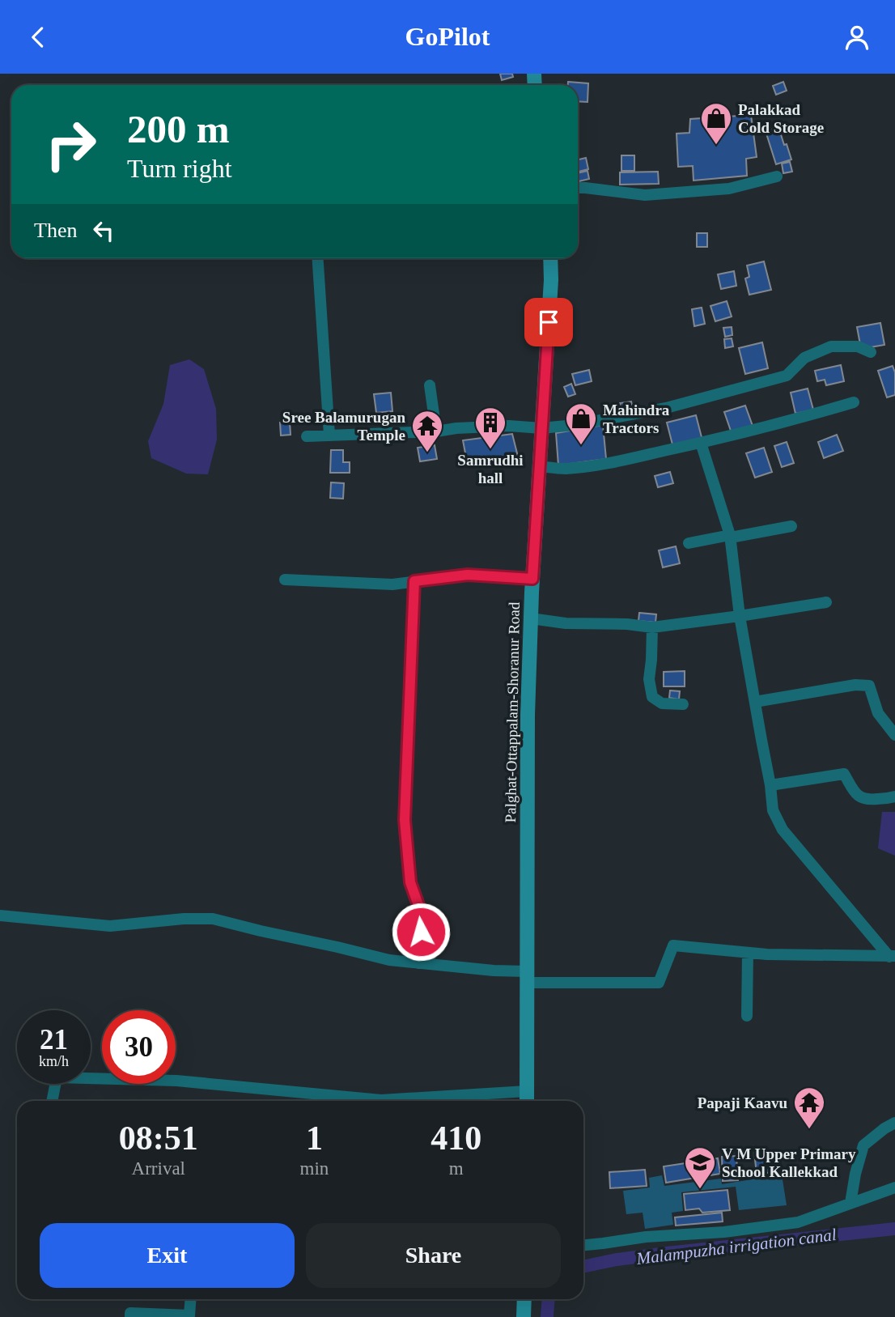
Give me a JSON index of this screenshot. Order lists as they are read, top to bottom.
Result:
{
  "streets": {
    "main road": ["Palghat-Ottappalam-Shoranur Road"]
  },
  "water": ["Malampuzha irrigation canal"],
  "places": {
    "shop": ["Palakkad Cold Storage", "Mahindra Tractors"],
    "building": ["Samrudhi hall"],
    "temple": ["Sree Balamurugan Temple", "Papaji Kaavu"],
    "school or university": ["V M Upper Primary School Kallekkad"]
  },
  "page": {
    "header": "GoPilot",
    "turn": ["200 m", "Turn right"],
    "then": "Then",
    "speed": "21 km/h",
    "limit": "30",
    "eta": [
      "08:51",
      "Arrival",
      "1",
      "min",
      "410",
      "m"
    ],
    "buttons": ["Exit", "Share"]
  }
}
